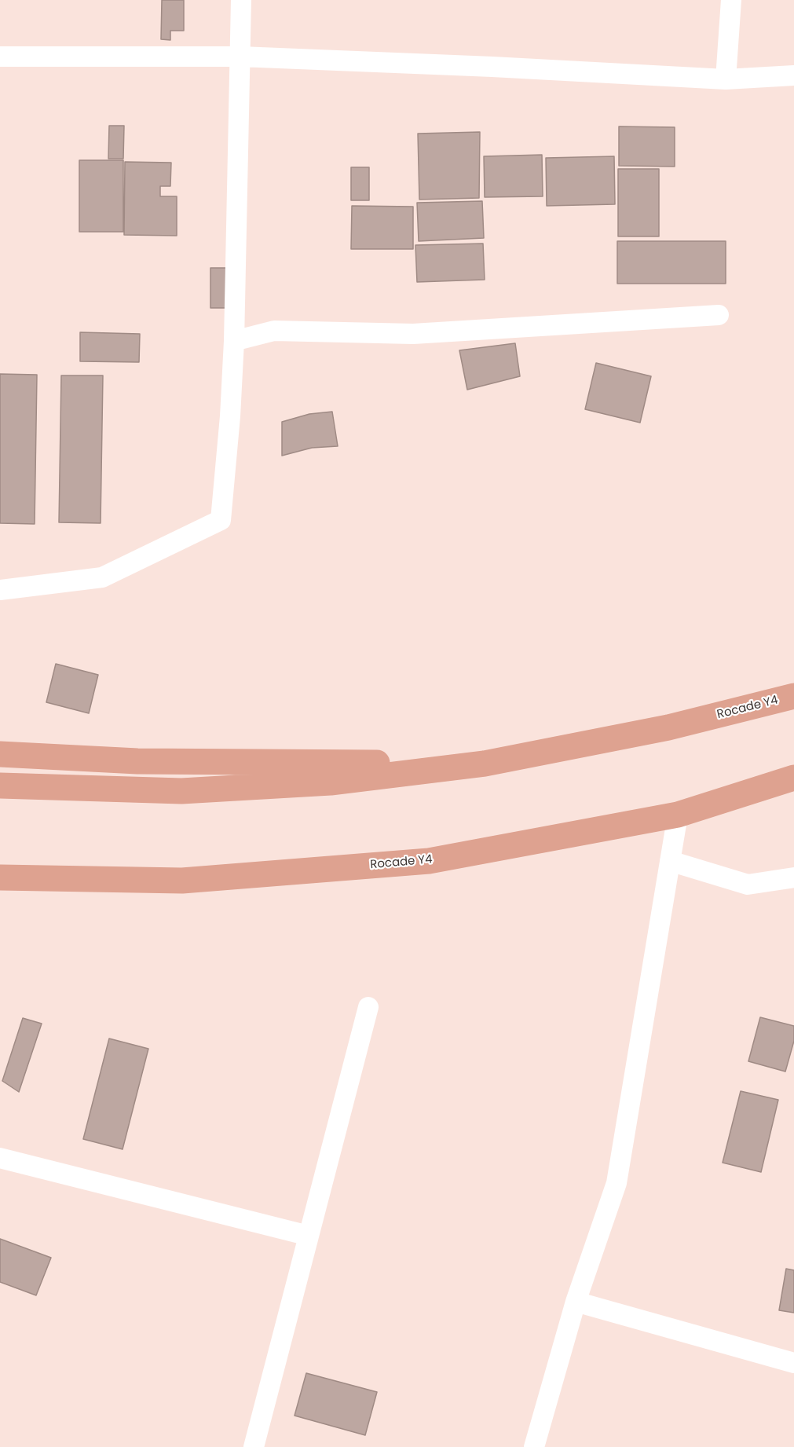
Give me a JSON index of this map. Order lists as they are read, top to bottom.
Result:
{
  "streets": {
    "highway": ["Rocade Y4"]
  }
}
